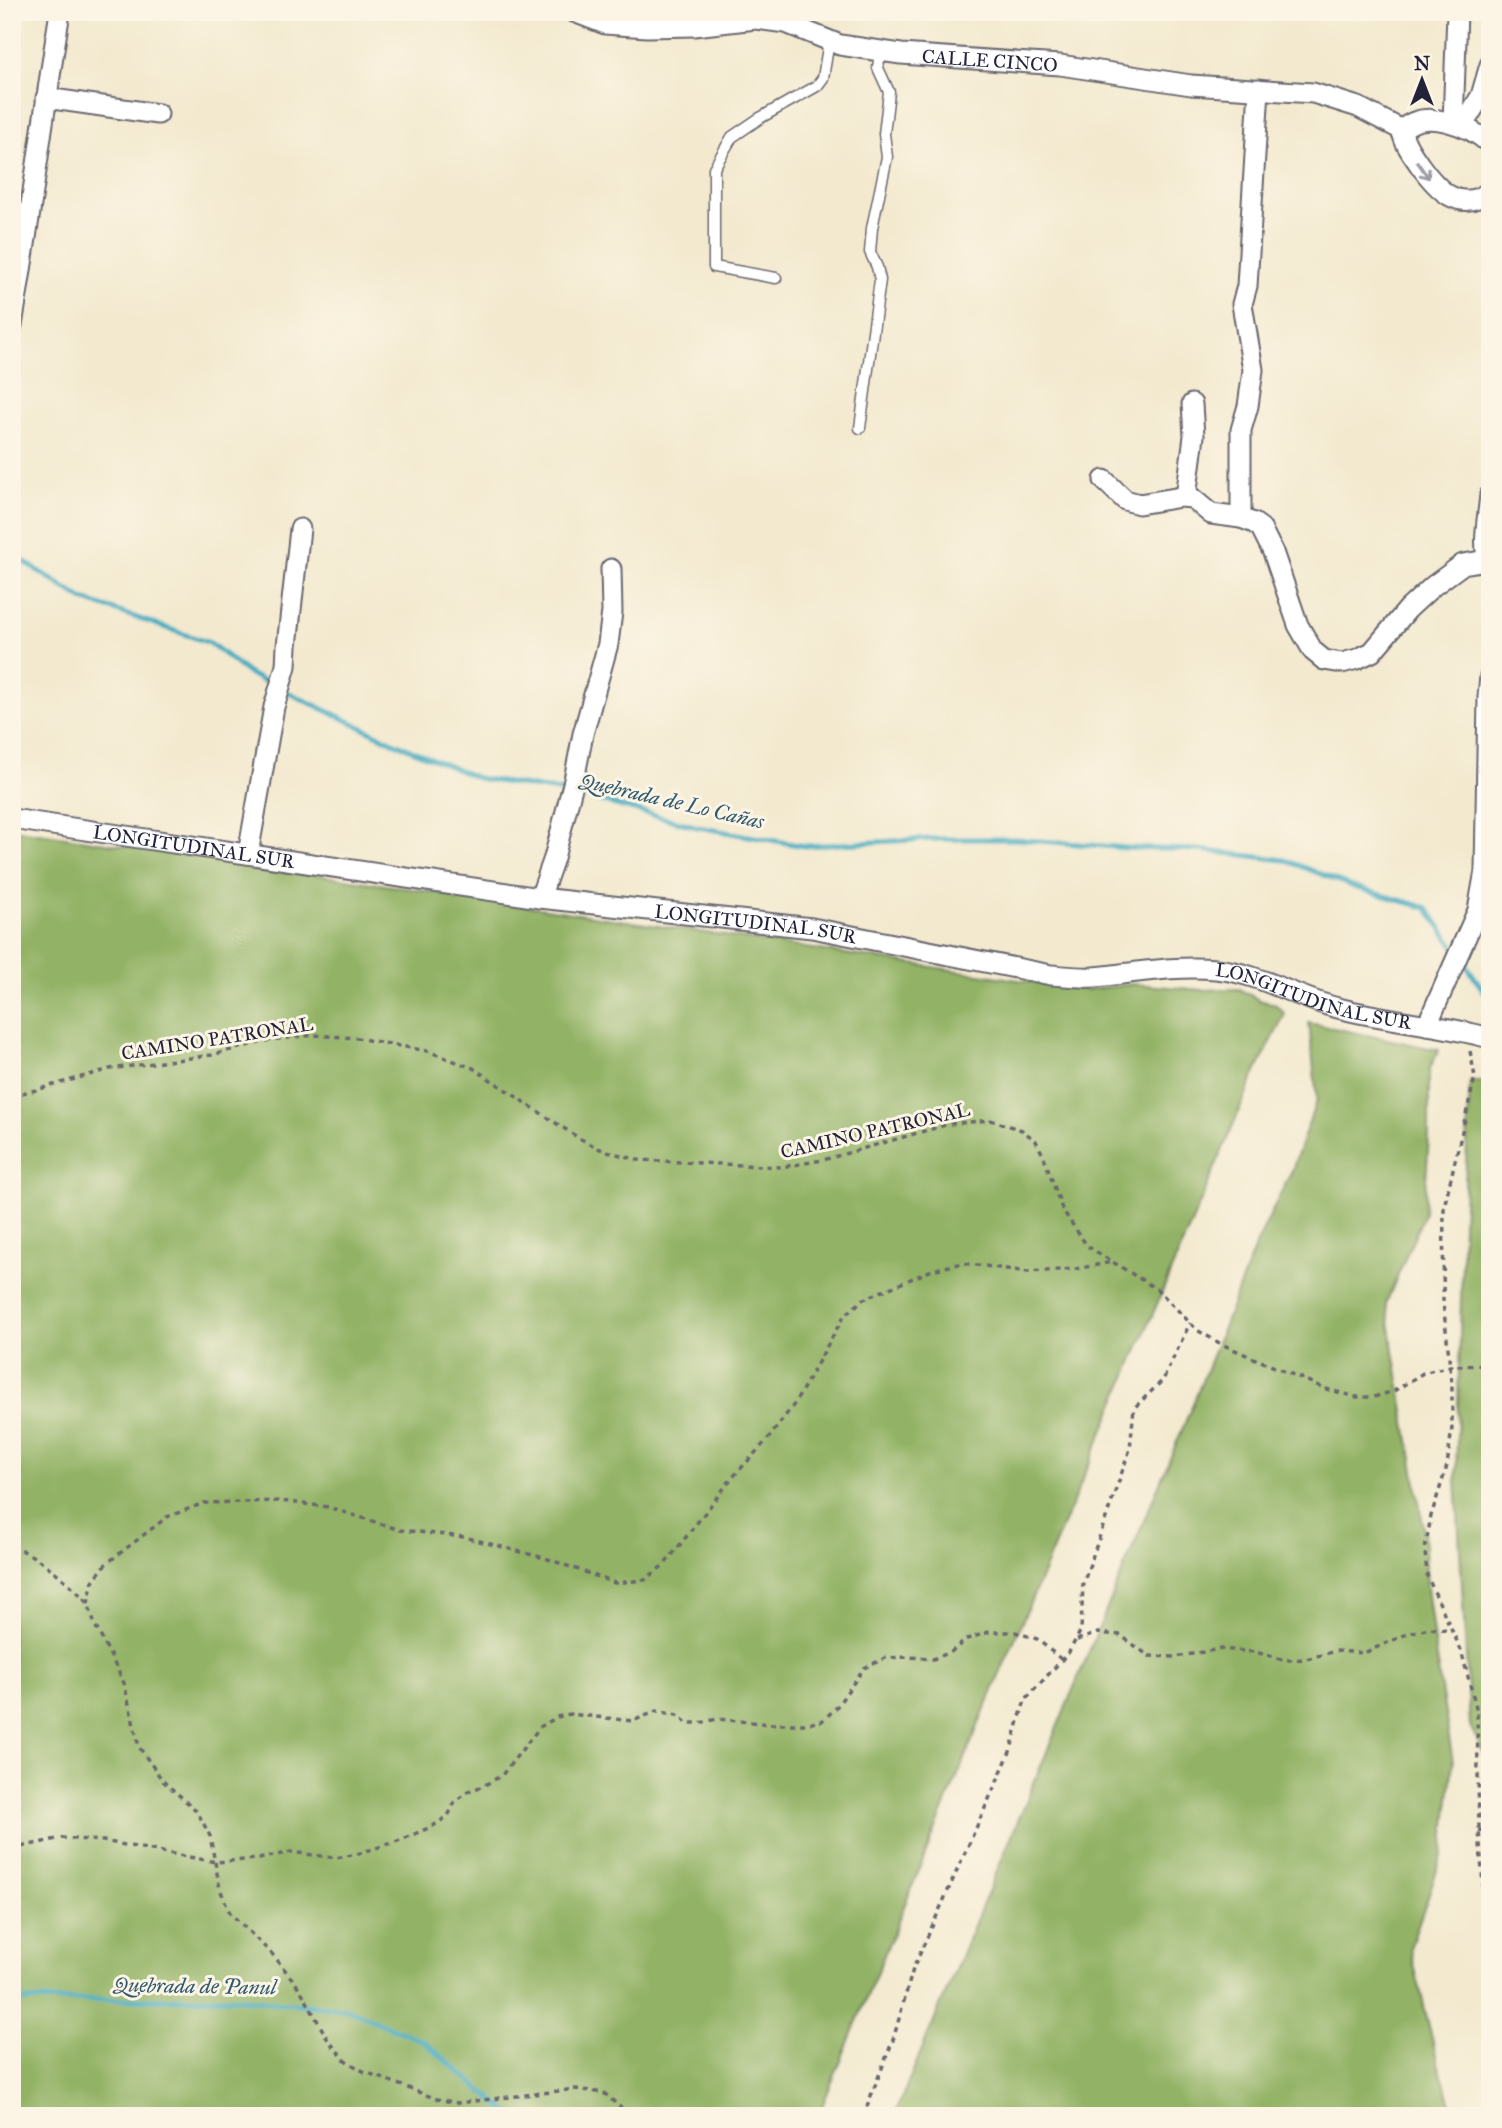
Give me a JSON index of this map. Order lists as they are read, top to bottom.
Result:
{
  "streets": {
    "street": ["CALLE CINCO", "LONGITUDINAL SUR"],
    "path": ["CAMINO PATRONAL"]
  },
  "water": ["Quebrada de Lo Cañas", "Quebrada de Panul"],
  "north": "top"
}
